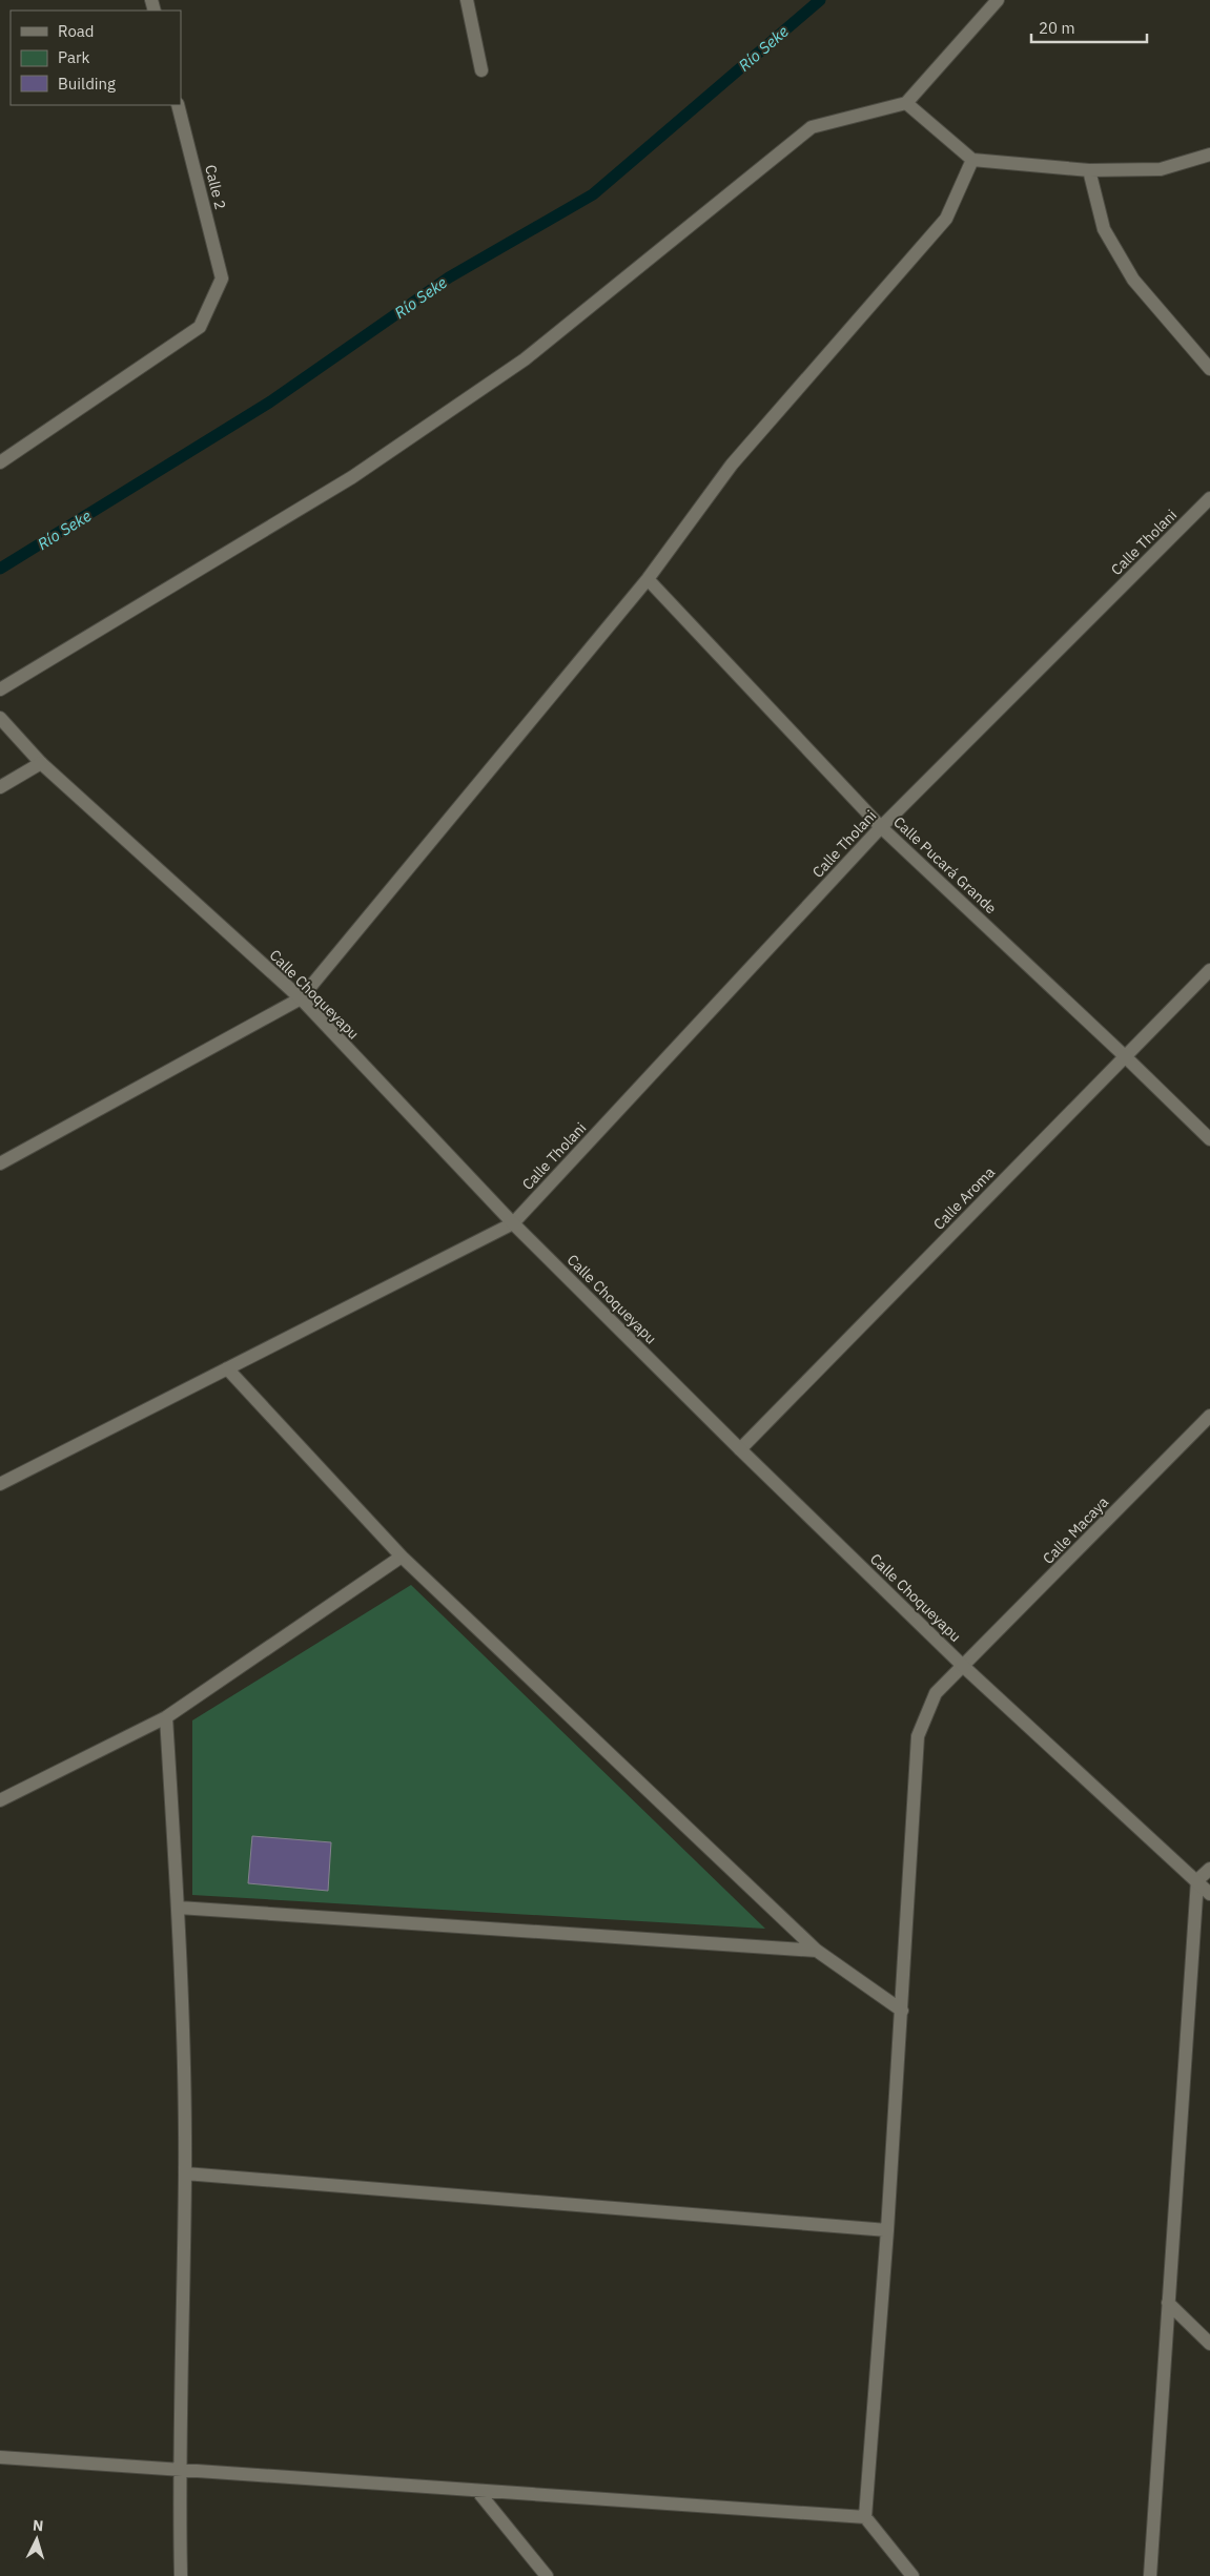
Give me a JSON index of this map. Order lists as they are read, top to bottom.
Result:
{
  "streets": {
    "street": [
      "Calle 2",
      "Calle Tholani",
      "Calle Pucará Grande",
      "Calle Choqueyapu",
      "Calle Aroma",
      "Calle Macaya"
    ]
  },
  "crossings": [
    ["Calle Tholani", "Calle Pucará Grande"],
    ["Calle Tholani", "Calle Choqueyapu"],
    ["Calle Pucará Grande", "Calle Aroma"],
    ["Calle Choqueyapu", "Calle Aroma"],
    ["Calle Choqueyapu", "Calle Macaya"]
  ],
  "water": ["Río Seke"],
  "legend": ["Road", "Park", "Building"],
  "scale_bar": "20 m",
  "north": "top"
}
